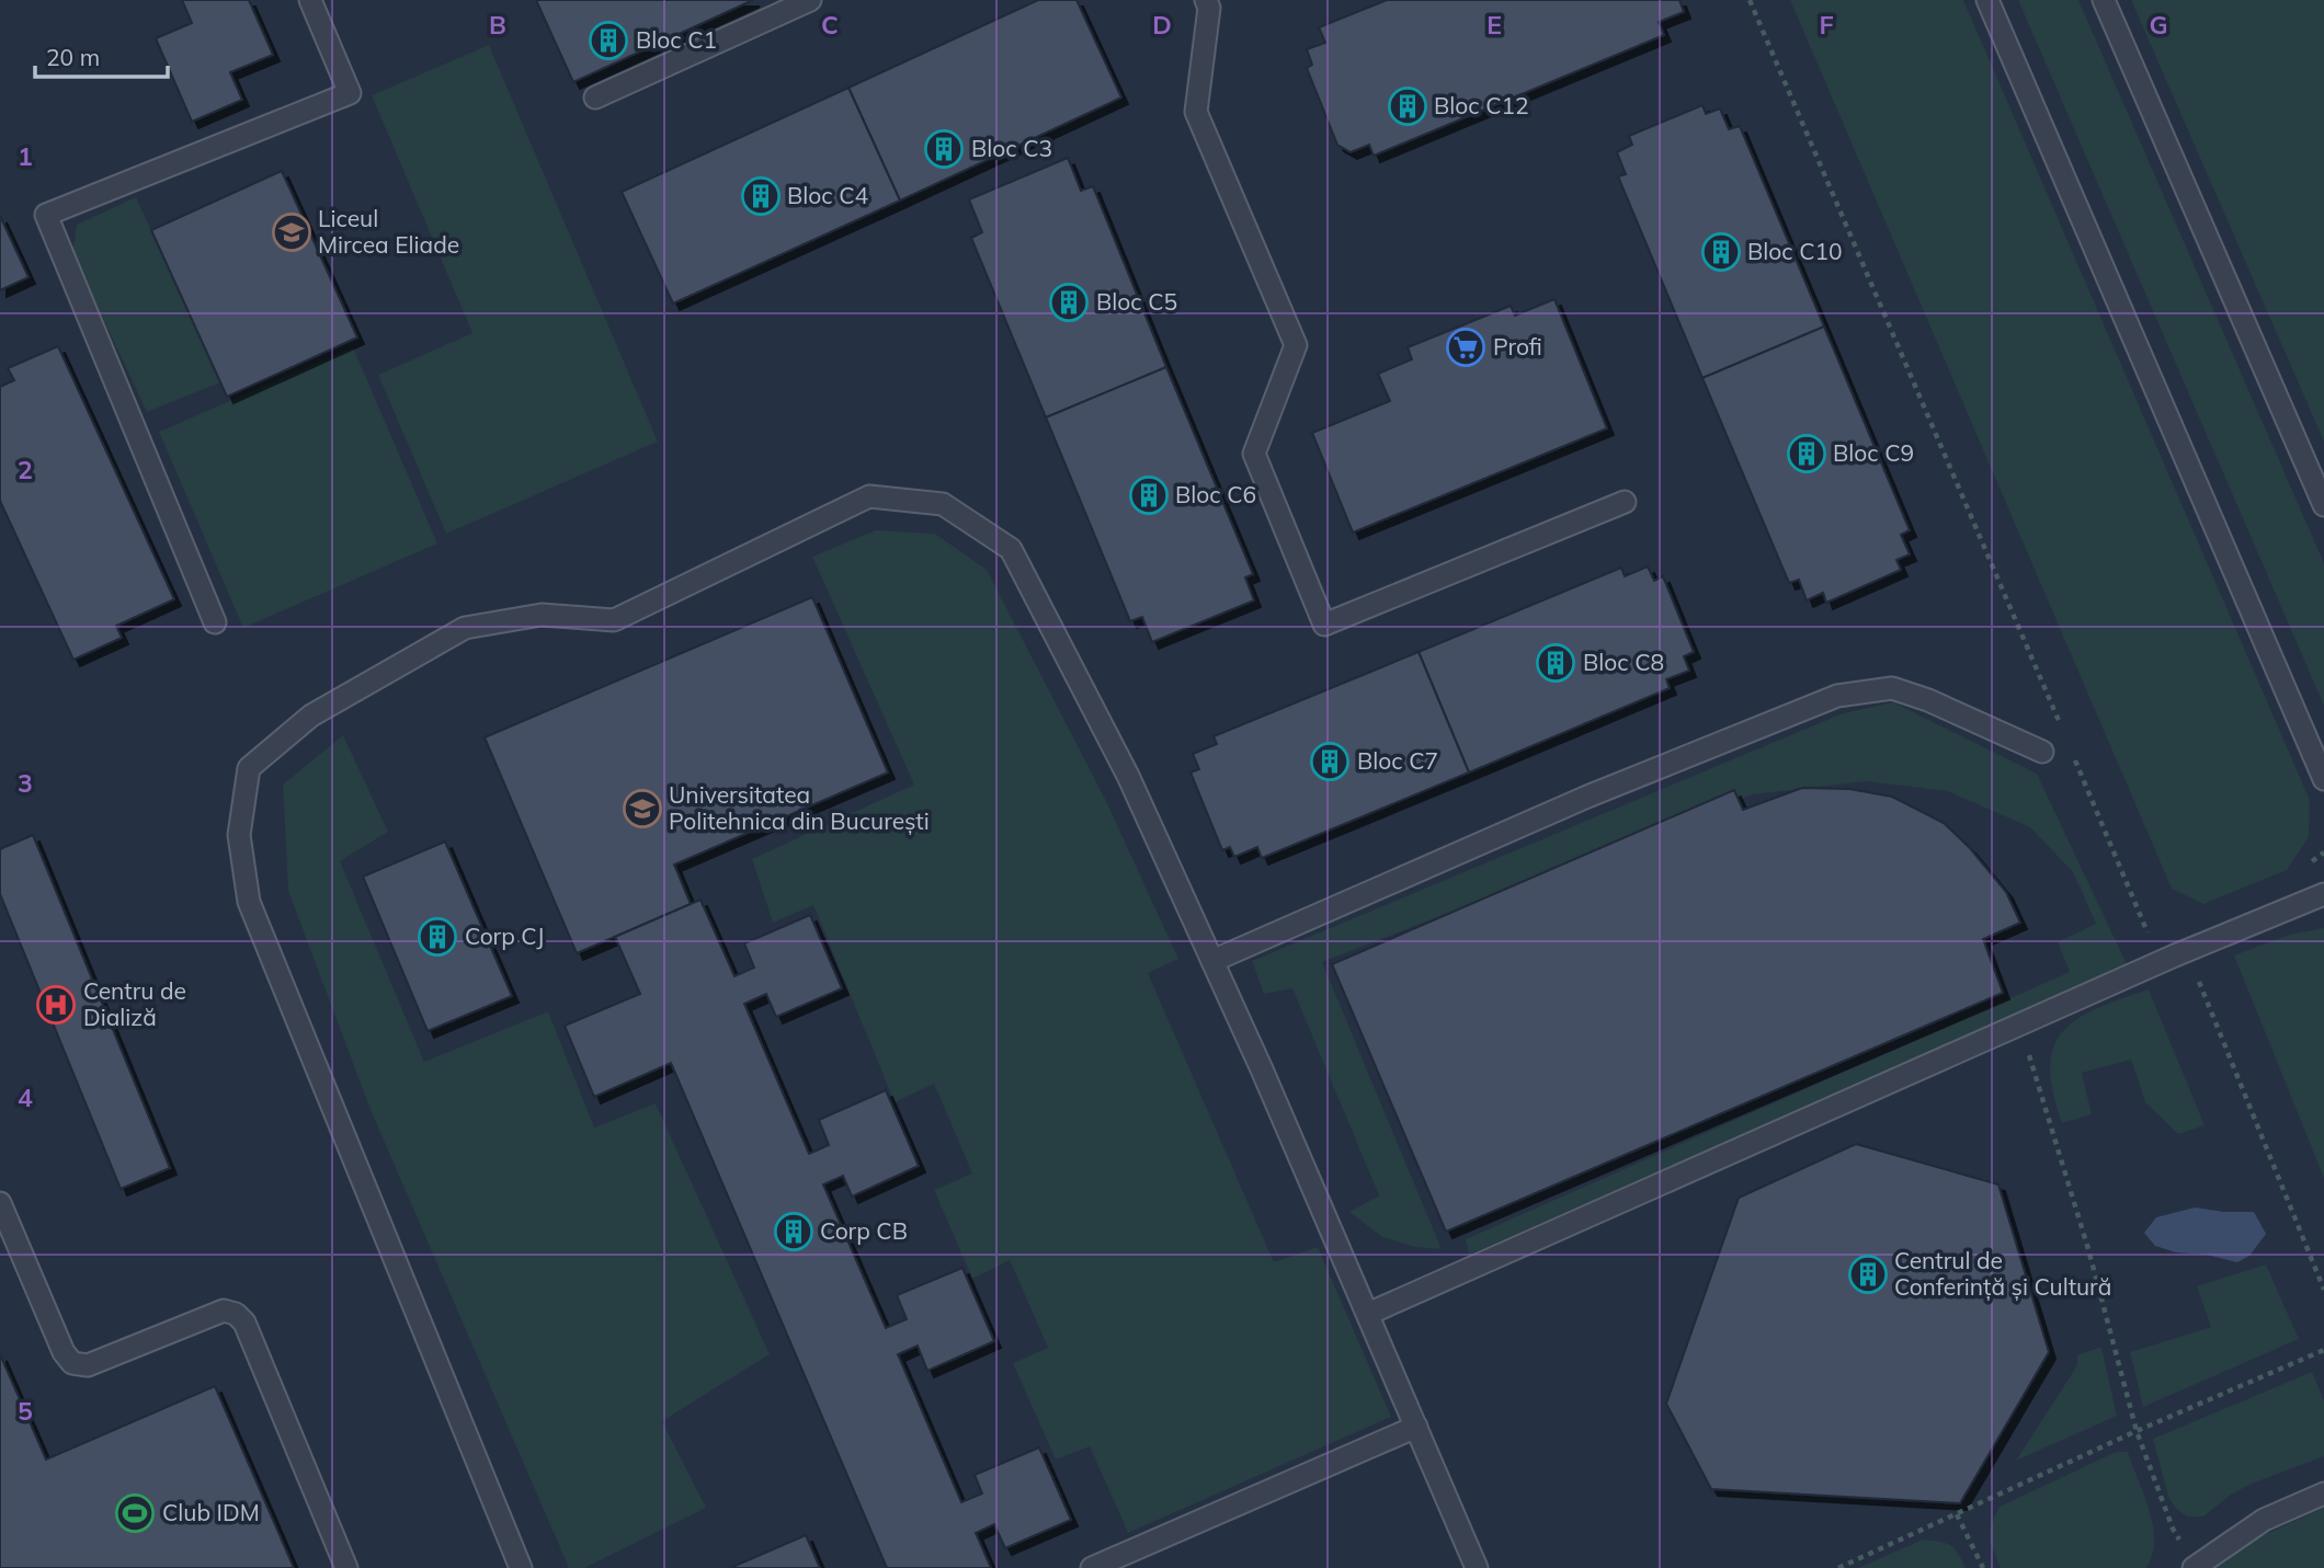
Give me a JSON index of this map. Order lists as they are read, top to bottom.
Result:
{
  "places": {
    "building": [
      "Bloc C1",
      "Bloc C12",
      "Bloc C3",
      "Bloc C4",
      "Bloc C10",
      "Bloc C5",
      "Bloc C9",
      "Bloc C6",
      "Bloc C8",
      "Bloc C7",
      "Corp CJ",
      "Corp CB",
      "Centrul de Conferință și Cultură"
    ],
    "school or university": ["Liceul Mircea Eliade", "Universitatea Politehnica din București"],
    "supermarket": ["Profi"],
    "hospital": ["Centru de Dializă"],
    "sports": ["Club IDM"]
  },
  "scale_bar": "20 m",
  "grid": {
    "columns": [
      "B",
      "C",
      "D",
      "E",
      "F",
      "G"
    ],
    "rows": [
      "1",
      "2",
      "3",
      "4",
      "5"
    ]
  }
}
